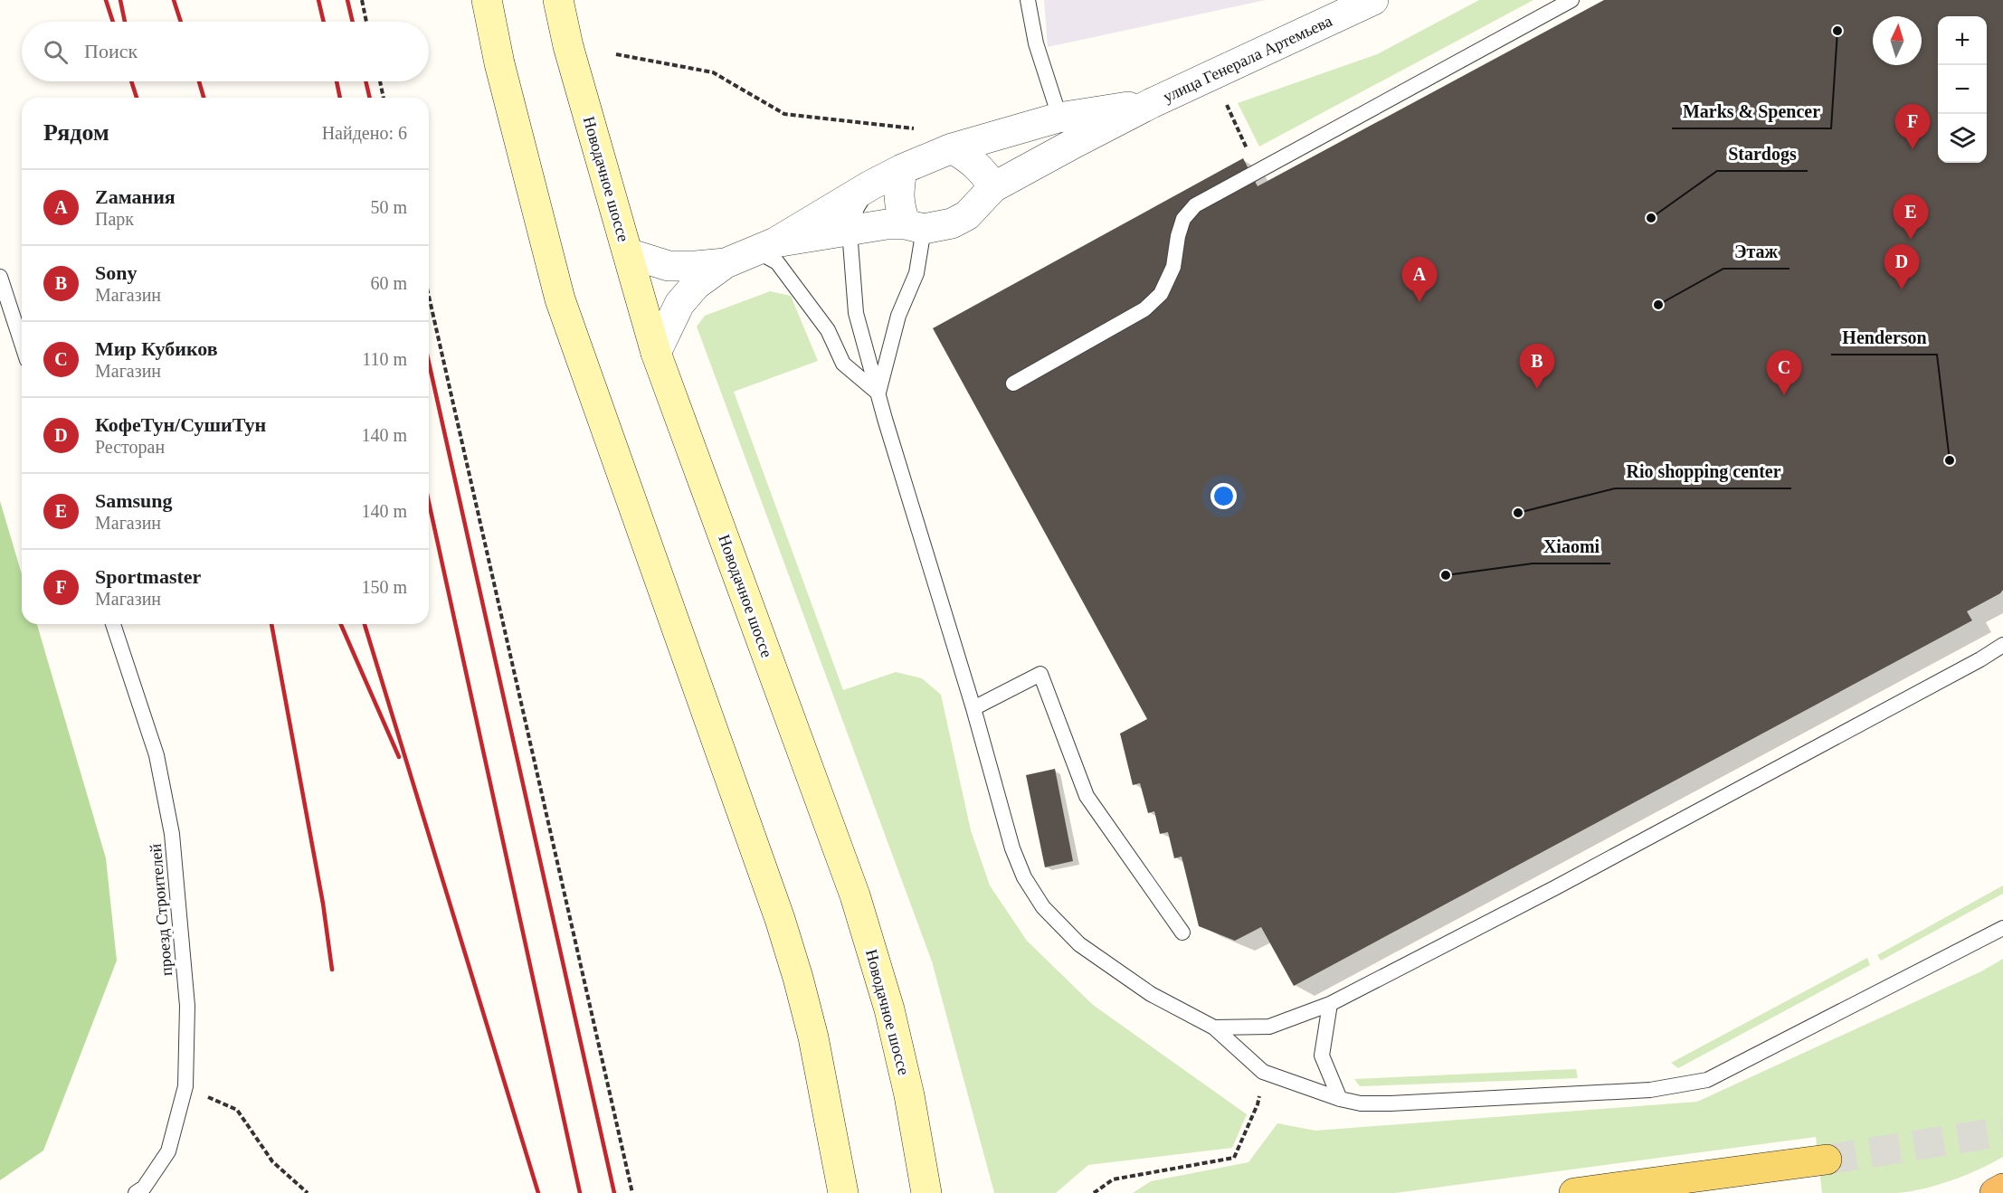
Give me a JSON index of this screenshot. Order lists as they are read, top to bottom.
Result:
{
  "streets": {
    "main road": ["Новодачное шоссе"],
    "street": ["улица Генерала Артемьева"],
    "lane": ["проезд Строителей"]
  },
  "places": [
    "Marks & Spencer",
    "Stardogs",
    "Этаж",
    "Henderson",
    "Rio shopping center",
    "Xiaomi"
  ],
  "north": "top",
  "page": {
    "map_buttons": ["+", "−"],
    "search": "Поиск",
    "heading": ["Рядом", "Найдено: 6"],
    "pins": [
      "F",
      "E",
      "D",
      "A",
      "B",
      "C"
    ],
    "list": [
      {
        "mark": "A",
        "name": "Zамания",
        "note": "Парк",
        "value": "50 m"
      },
      {
        "mark": "B",
        "name": "Sony",
        "note": "Магазин",
        "value": "60 m"
      },
      {
        "mark": "C",
        "name": "Мир Кубиков",
        "note": "Магазин",
        "value": "110 m"
      },
      {
        "mark": "D",
        "name": "КофеТун/СушиТун",
        "note": "Ресторан",
        "value": "140 m"
      },
      {
        "mark": "E",
        "name": "Samsung",
        "note": "Магазин",
        "value": "140 m"
      },
      {
        "mark": "F",
        "name": "Sportmaster",
        "note": "Магазин",
        "value": "150 m"
      }
    ]
  }
}
